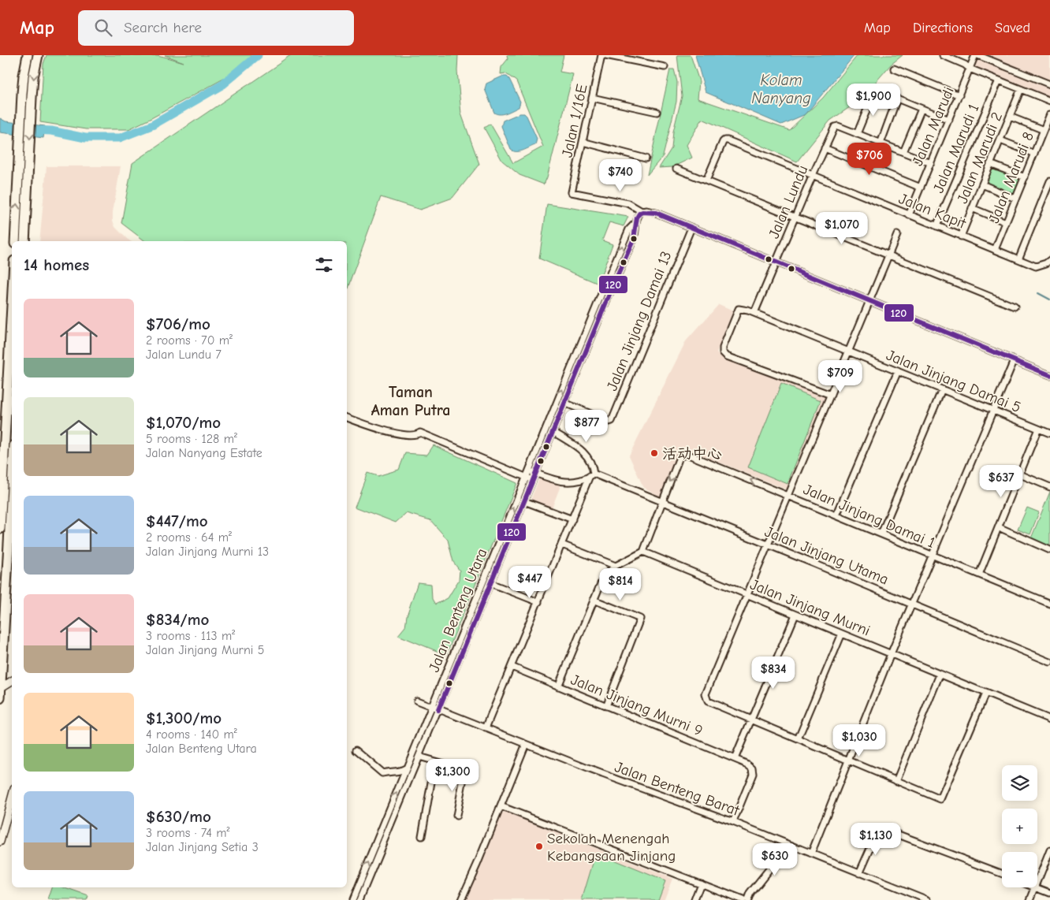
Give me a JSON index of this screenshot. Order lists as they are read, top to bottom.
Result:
{
  "streets": {
    "street": [
      "Jalan 1/16E",
      "Jalan Marudi",
      "Jalan Marudi 1",
      "Jalan Marudi 2",
      "Jalan Marudi 8",
      "Jalan Lundu",
      "Jalan Kapit",
      "Jalan Jinjang Damai 13",
      "Jalan Jinjang Damai 5",
      "Jalan Jinjang Damai 1",
      "Jalan Jinjang Utama",
      "Jalan Jinjang Murni",
      "Jalan Benteng Utara",
      "Jalan Jinjang Murni 9",
      "Jalan Benteng Barat"
    ]
  },
  "crossings": [
    ["Jalan 1/16E", "Jalan Benteng Utara"],
    ["Jalan Marudi", "Jalan Kapit"],
    ["Jalan Marudi 1", "Jalan Kapit"],
    ["Jalan Marudi 2", "Jalan Kapit"],
    ["Jalan Marudi 8", "Jalan Kapit"],
    ["Jalan Lundu", "Jalan Kapit"],
    ["Jalan Lundu", "Jalan Jinjang Damai 5"],
    ["Jalan Jinjang Damai 13", "Jalan Benteng Utara"],
    ["Jalan Jinjang Damai 1", "Jalan Jinjang Utama"],
    ["Jalan Benteng Utara", "Jalan Benteng Barat"],
    ["Jalan Jinjang Murni 9", "Jalan Benteng Barat"]
  ],
  "districts": ["Taman Aman Putra"],
  "water": ["Kolam Nanyang"],
  "places": ["活动中心", "Sekolah Menengah Kebangsaan Jinjang"],
  "lines": ["transit line 120"],
  "page": {
    "header": "Map",
    "search": "Search here",
    "nav": ["Map", "Directions", "Saved"],
    "price": [
      "$1,900",
      "$706",
      "$740",
      "$1,070",
      "$709",
      "$877",
      "$637",
      "$447",
      "$814",
      "$834",
      "$1,030",
      "$1,300",
      "$1,130",
      "$630"
    ],
    "heading": "14 homes",
    "list": [
      {
        "name": "$706/mo",
        "note": "2 rooms · 70 m² · Jalan Lundu 7"
      },
      {
        "name": "$1,070/mo",
        "note": "5 rooms · 128 m² · Jalan Nanyang Estate"
      },
      {
        "name": "$447/mo",
        "note": "2 rooms · 64 m² · Jalan Jinjang Murni 13"
      },
      {
        "name": "$834/mo",
        "note": "3 rooms · 113 m² · Jalan Jinjang Murni 5"
      },
      {
        "name": "$1,300/mo",
        "note": "4 rooms · 140 m² · Jalan Benteng Utara"
      },
      {
        "name": "$630/mo",
        "note": "3 rooms · 74 m² · Jalan Jinjang Setia 3"
      }
    ],
    "map_buttons": ["+", "−"]
  }
}
